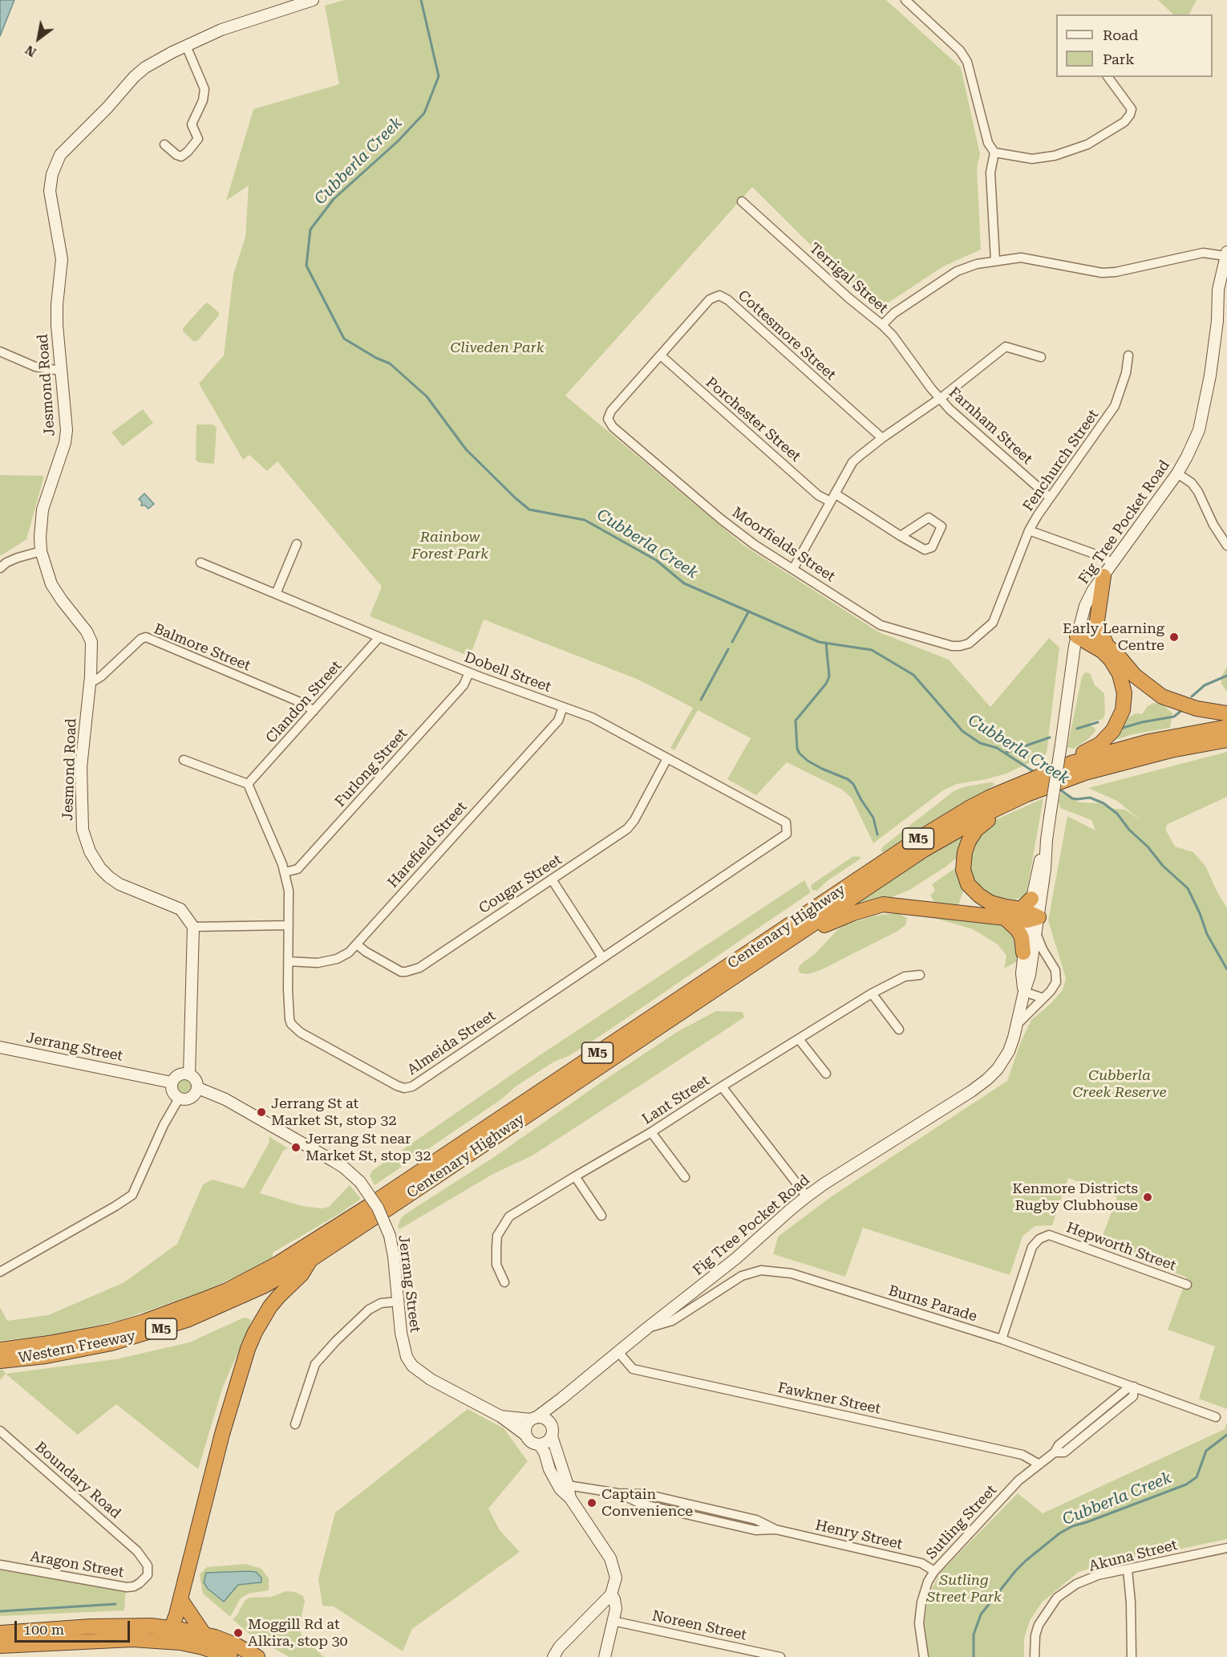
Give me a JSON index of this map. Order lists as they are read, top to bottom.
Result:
{
  "streets": {
    "highway": ["M5", "Centenary Highway", "Western Freeway"],
    "street": [
      "Terrigal Street",
      "Cottesmore Street",
      "Jesmond Road",
      "Porchester Street",
      "Farnham Street",
      "Fenchurch Street",
      "Fig Tree Pocket Road",
      "Moorfields Street",
      "Balmore Street",
      "Dobell Street",
      "Clandon Street",
      "Furlong Street",
      "Harefield Street",
      "Cougar Street",
      "Almeida Street",
      "Jerrang Street",
      "Lant Street",
      "Hepworth Street",
      "Burns Parade",
      "Fawkner Street",
      "Boundary Road",
      "Sutling Street",
      "Henry Street",
      "Akuna Street",
      "Aragon Street",
      "Noreen Street"
    ]
  },
  "crossings": [
    ["Terrigal Street", "Farnham Street"],
    ["Terrigal Street", "Fig Tree Pocket Road"],
    ["Cottesmore Street", "Porchester Street"],
    ["Cottesmore Street", "Moorfields Street"],
    ["Jesmond Road", "Balmore Street"],
    ["Farnham Street", "Fenchurch Street"],
    ["Fenchurch Street", "Moorfields Street"],
    ["Fig Tree Pocket Road", "Jerrang Street"],
    ["Fig Tree Pocket Road", "Burns Parade"],
    ["Fig Tree Pocket Road", "Fawkner Street"],
    ["Balmore Street", "Clandon Street"],
    ["Dobell Street", "Clandon Street"],
    ["Dobell Street", "Furlong Street"],
    ["Dobell Street", "Harefield Street"],
    ["Dobell Street", "Cougar Street"],
    ["Dobell Street", "Almeida Street"],
    ["Clandon Street", "Almeida Street"],
    ["Furlong Street", "Almeida Street"],
    ["Harefield Street", "Cougar Street"],
    ["Harefield Street", "Almeida Street"],
    ["Centenary Highway", "Western Freeway"],
    ["Hepworth Street", "Burns Parade"],
    ["Burns Parade", "Sutling Street"],
    ["Fawkner Street", "Sutling Street"],
    ["Boundary Road", "Aragon Street"],
    ["Sutling Street", "Henry Street"]
  ],
  "water": ["Cubberla Creek"],
  "parks": [
    "Cliveden Park",
    "Rainbow Forest Park",
    "Cubberla Creek Reserve",
    "Sutling Street Park"
  ],
  "places": [
    "Early Learning Centre",
    "Jerrang St at Market St, stop 32",
    "Jerrang St near Market St, stop 32",
    "Kenmore Districts Rugby Clubhouse",
    "Captain Convenience",
    "Moggill Rd at Alkira, stop 30"
  ],
  "legend": ["Road", "Park"],
  "scale_bar": "100 m",
  "north": "bottom left"
}
